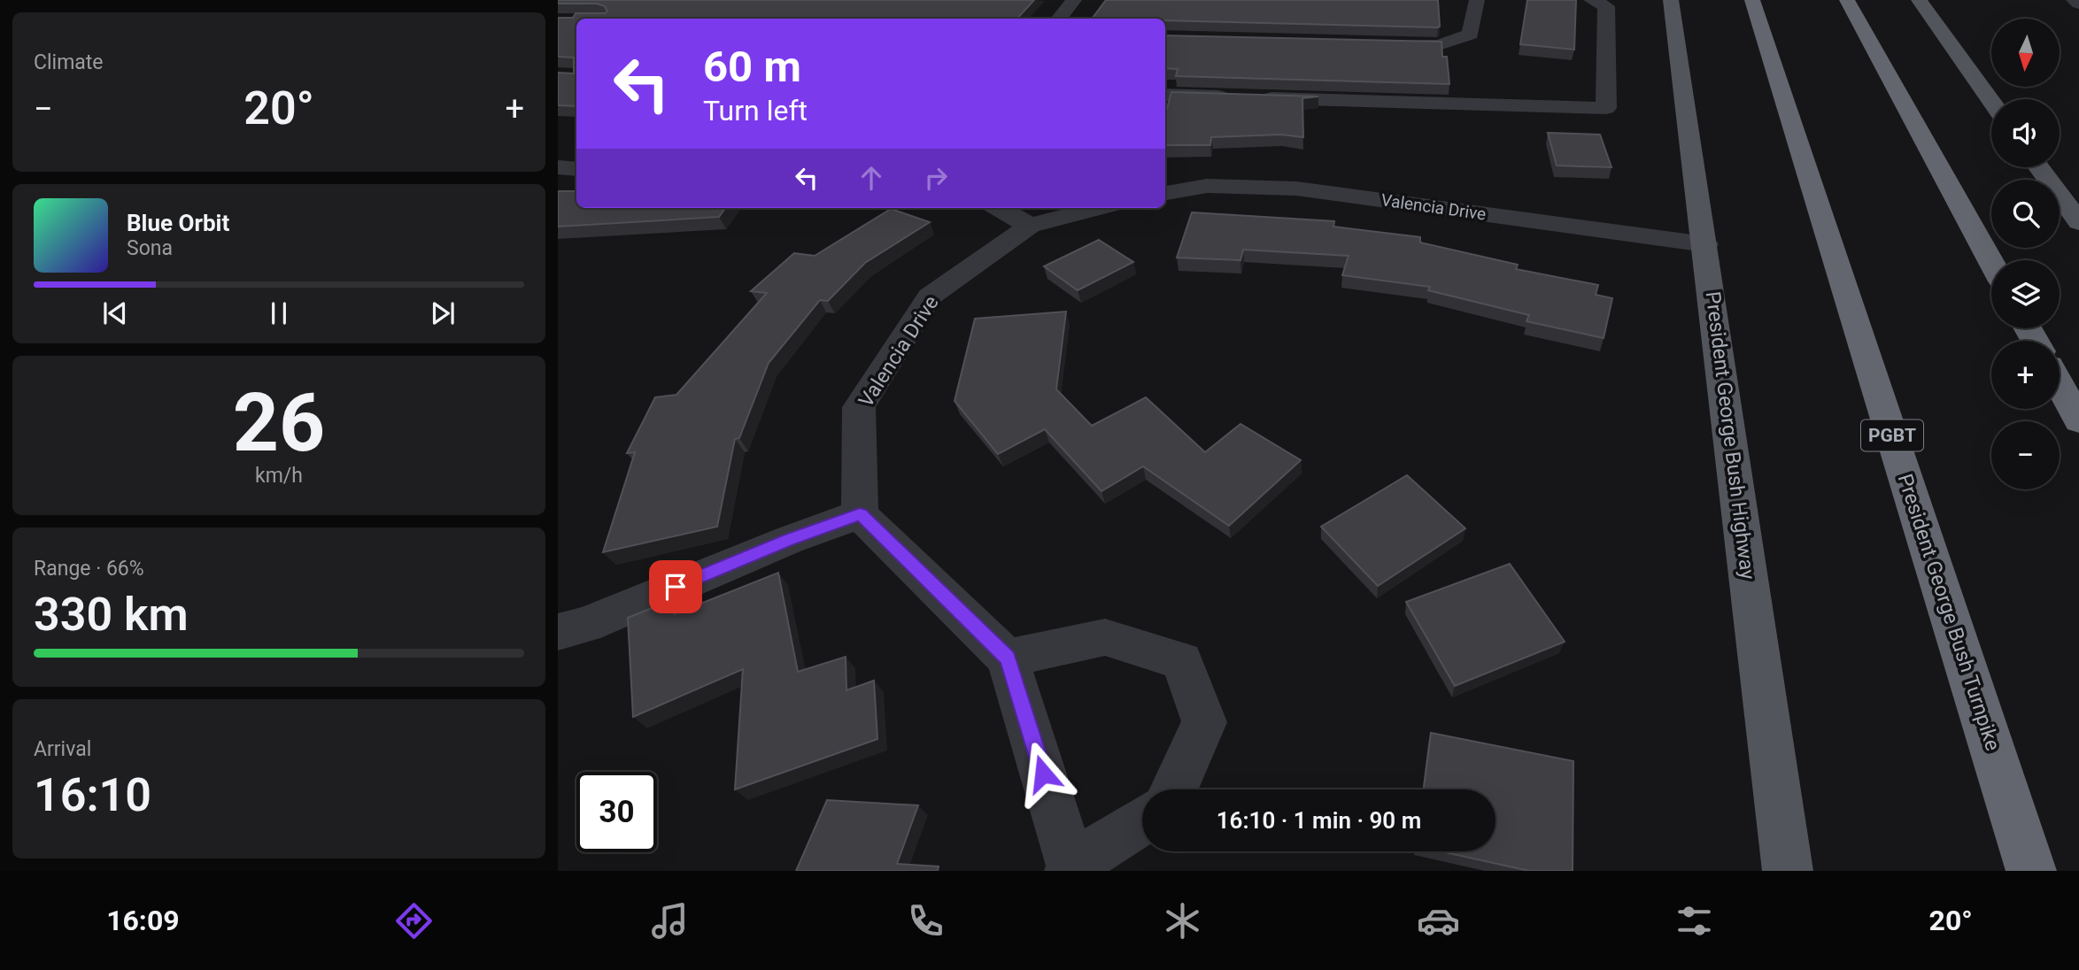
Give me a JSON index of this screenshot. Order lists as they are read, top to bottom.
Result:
{
  "streets": {
    "highway": ["PGBT", "President George Bush Turnpike"],
    "main road": ["President George Bush Highway"],
    "street": ["Valencia Drive"]
  },
  "crossings": [
    ["Valencia Drive", "President George Bush Highway"]
  ],
  "north": "bottom",
  "page": {
    "tile": [
      "Climate",
      ["26", "km/h"],
      ["Range · 66%", "330 km"],
      ["Arrival", "16:10"]
    ],
    "map_buttons": ["+", "−"],
    "turn": ["60 m", "Turn left"],
    "heat": ["−", "20°", "+"],
    "song": ["Blue Orbit", "Sona"],
    "limit": "30",
    "trip": "16:10 · 1 min · 90 m",
    "tabs": ["16:09", "20°"]
  }
}
